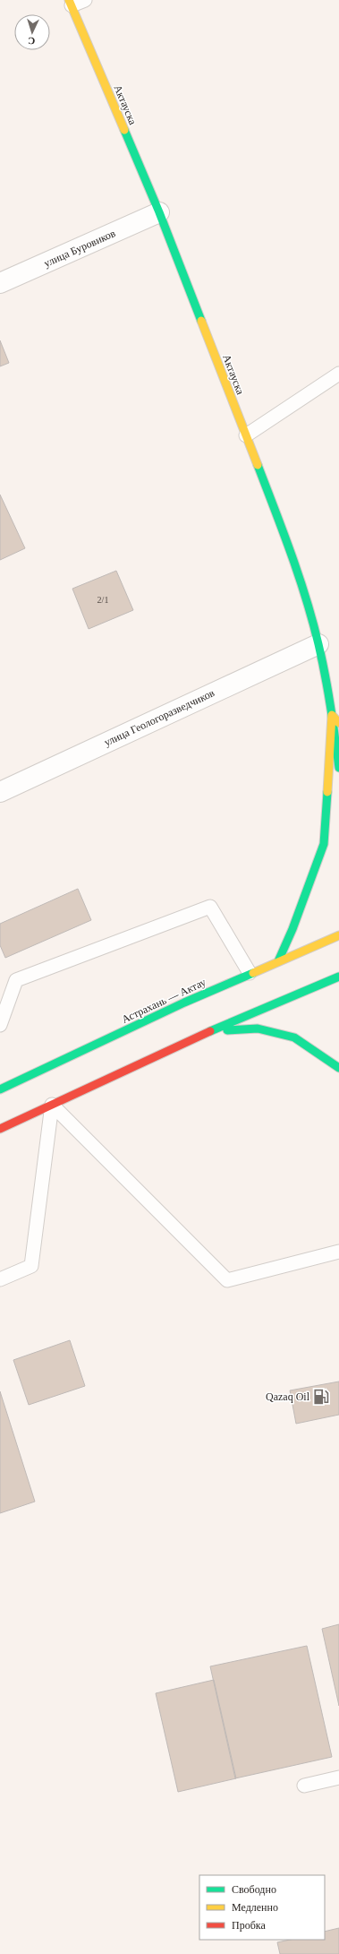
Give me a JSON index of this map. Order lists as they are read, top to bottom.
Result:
{
  "streets": {
    "main road": ["Актауска", "Астрахань — Актау"],
    "street": ["улица Буровиков", "улица Геологоразведчиков"]
  },
  "crossings": [
    ["Актауска", "улица Буровиков"],
    ["Актауска", "улица Геологоразведчиков"]
  ],
  "places": {
    "fuel station": ["Qazaq Oil"]
  },
  "house_numbers": ["2/1"],
  "legend": ["Свободно", "Медленно", "Пробка"],
  "north": "bottom"
}
